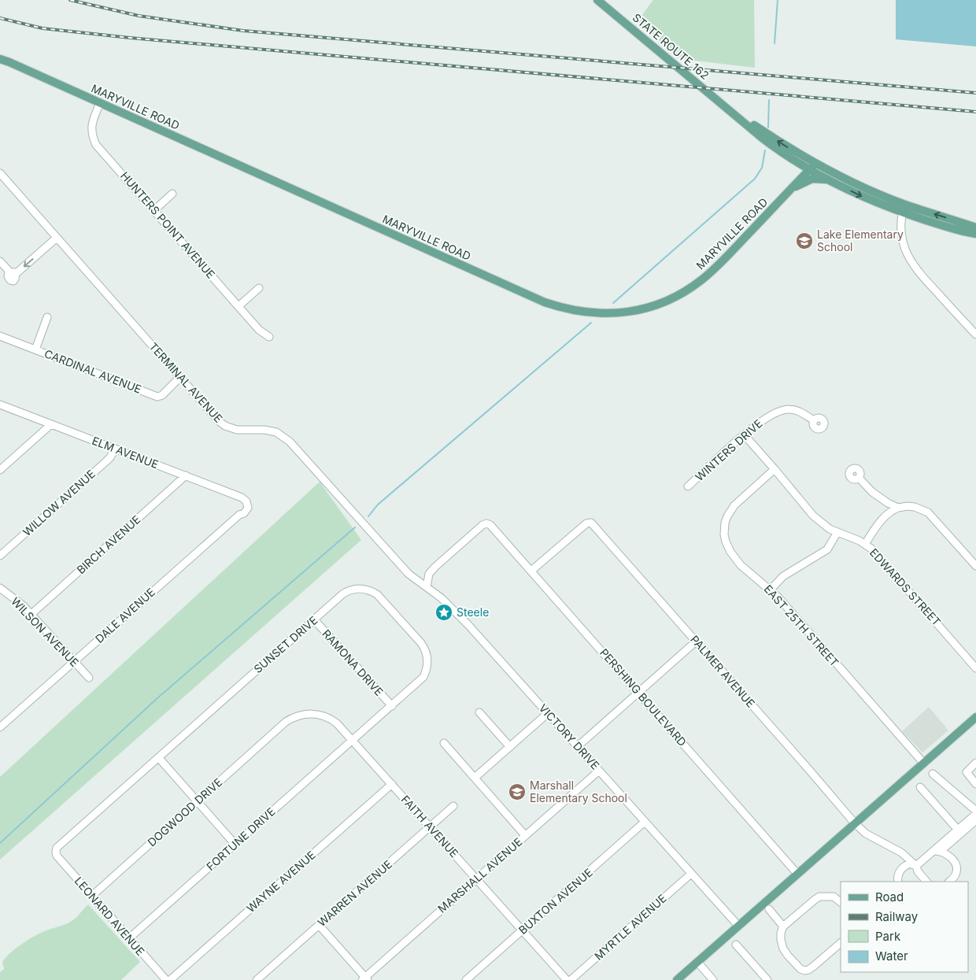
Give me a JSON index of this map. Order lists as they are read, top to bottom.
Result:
{
  "streets": {
    "main road": ["STATE ROUTE 162", "MARYVILLE ROAD"],
    "street": [
      "HUNTERS POINT AVENUE",
      "CARDINAL AVENUE",
      "TERMINAL AVENUE",
      "WINTERS DRIVE",
      "ELM AVENUE",
      "WILLOW AVENUE",
      "BIRCH AVENUE",
      "EDWARDS STREET",
      "DALE AVENUE",
      "EAST 25TH STREET",
      "WILSON AVENUE",
      "SUNSET DRIVE",
      "RAMONA DRIVE",
      "PALMER AVENUE",
      "PERSHING BOULEVARD",
      "VICTORY DRIVE",
      "DOGWOOD DRIVE",
      "FAITH AVENUE",
      "FORTUNE DRIVE",
      "MARSHALL AVENUE",
      "WAYNE AVENUE",
      "WARREN AVENUE",
      "BUXTON AVENUE",
      "LEONARD AVENUE",
      "MYRTLE AVENUE"
    ]
  },
  "crossings": [
    ["STATE ROUTE 162", "MARYVILLE ROAD"],
    ["MARYVILLE ROAD", "HUNTERS POINT AVENUE"],
    ["CARDINAL AVENUE", "TERMINAL AVENUE"],
    ["TERMINAL AVENUE", "PERSHING BOULEVARD"],
    ["TERMINAL AVENUE", "VICTORY DRIVE"],
    ["WINTERS DRIVE", "EDWARDS STREET"],
    ["ELM AVENUE", "WILLOW AVENUE"],
    ["ELM AVENUE", "BIRCH AVENUE"],
    ["ELM AVENUE", "DALE AVENUE"],
    ["BIRCH AVENUE", "WILSON AVENUE"],
    ["EDWARDS STREET", "EAST 25TH STREET"],
    ["DALE AVENUE", "WILSON AVENUE"],
    ["SUNSET DRIVE", "RAMONA DRIVE"],
    ["SUNSET DRIVE", "FAITH AVENUE"],
    ["SUNSET DRIVE", "FORTUNE DRIVE"],
    ["SUNSET DRIVE", "LEONARD AVENUE"],
    ["PALMER AVENUE", "PERSHING BOULEVARD"],
    ["PERSHING BOULEVARD", "VICTORY DRIVE"],
    ["VICTORY DRIVE", "MARSHALL AVENUE"],
    ["VICTORY DRIVE", "BUXTON AVENUE"],
    ["VICTORY DRIVE", "MYRTLE AVENUE"],
    ["DOGWOOD DRIVE", "FAITH AVENUE"],
    ["DOGWOOD DRIVE", "LEONARD AVENUE"],
    ["FAITH AVENUE", "FORTUNE DRIVE"],
    ["FAITH AVENUE", "MARSHALL AVENUE"],
    ["FAITH AVENUE", "WAYNE AVENUE"],
    ["FAITH AVENUE", "WARREN AVENUE"],
    ["FAITH AVENUE", "BUXTON AVENUE"],
    ["FORTUNE DRIVE", "LEONARD AVENUE"]
  ],
  "places": {
    "school or university": ["Lake Elementary School", "Marshall Elementary School"],
    "place": ["Steele"]
  },
  "legend": [
    "Road",
    "Railway",
    "Park",
    "Water"
  ]
}
